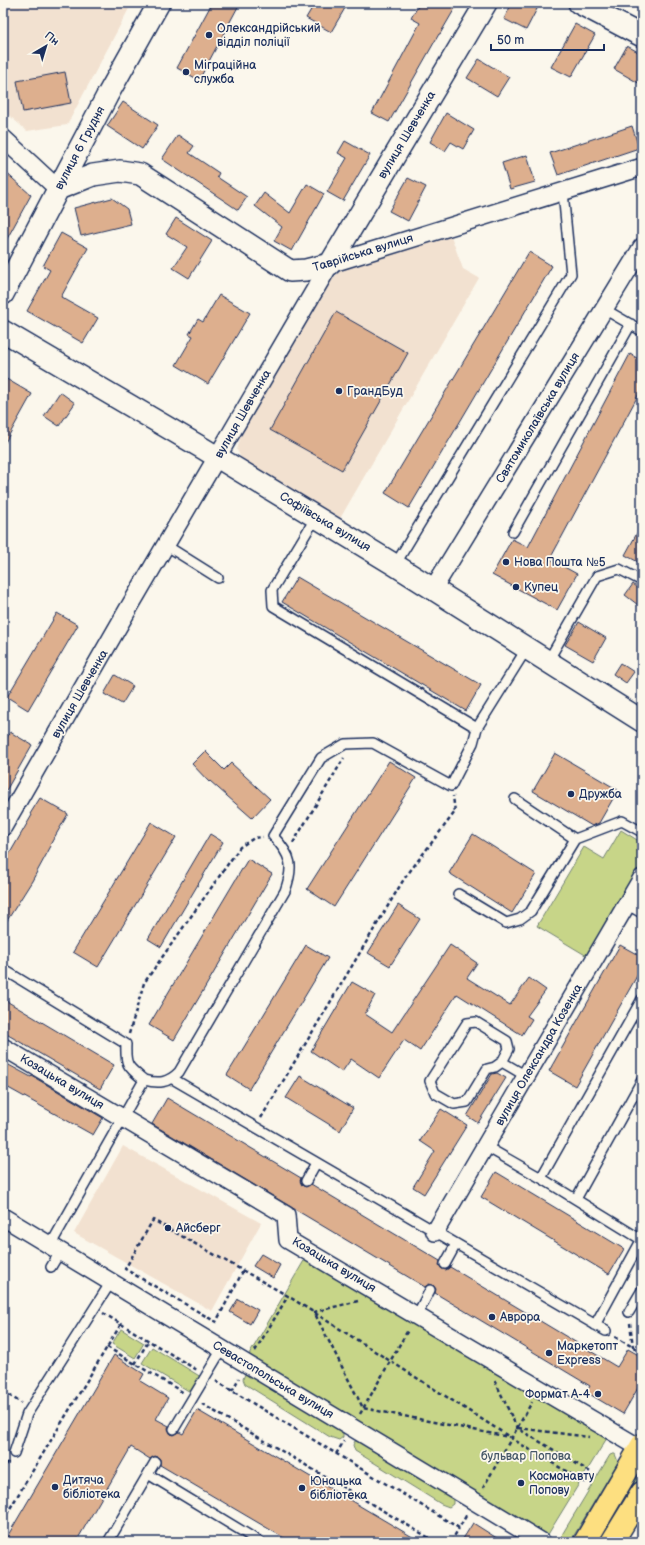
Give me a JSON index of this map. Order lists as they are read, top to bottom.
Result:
{
  "streets": {
    "street": [
      "вулиця Шевченка",
      "вулиця 6 Грудня",
      "Таврійська вулиця",
      "Святомиколаївська вулиця",
      "Софіївська вулиця",
      "вулиця Олександра Козенка",
      "Козацька вулиця",
      "Севастопольська вулиця"
    ]
  },
  "crossings": [
    ["вулиця Шевченка", "Таврійська вулиця"],
    ["вулиця Шевченка", "Софіївська вулиця"],
    ["вулиця 6 Грудня", "Таврійська вулиця"],
    ["Святомиколаївська вулиця", "Софіївська вулиця"]
  ],
  "parks": ["бульвар Попова"],
  "places": [
    "Олександрійський відділ поліції",
    "Міграційна служба",
    "ГрандБуд",
    "Нова Пошта №5",
    "Купец",
    "Дружба",
    "Айсберг",
    "Аврора",
    "Маркетопт Express",
    "Формат А-4",
    "Космонавту Попову",
    "Дитяча бібліотека",
    "Юнацька бібліотека"
  ],
  "scale_bar": "50 m",
  "north": "top right"
}
